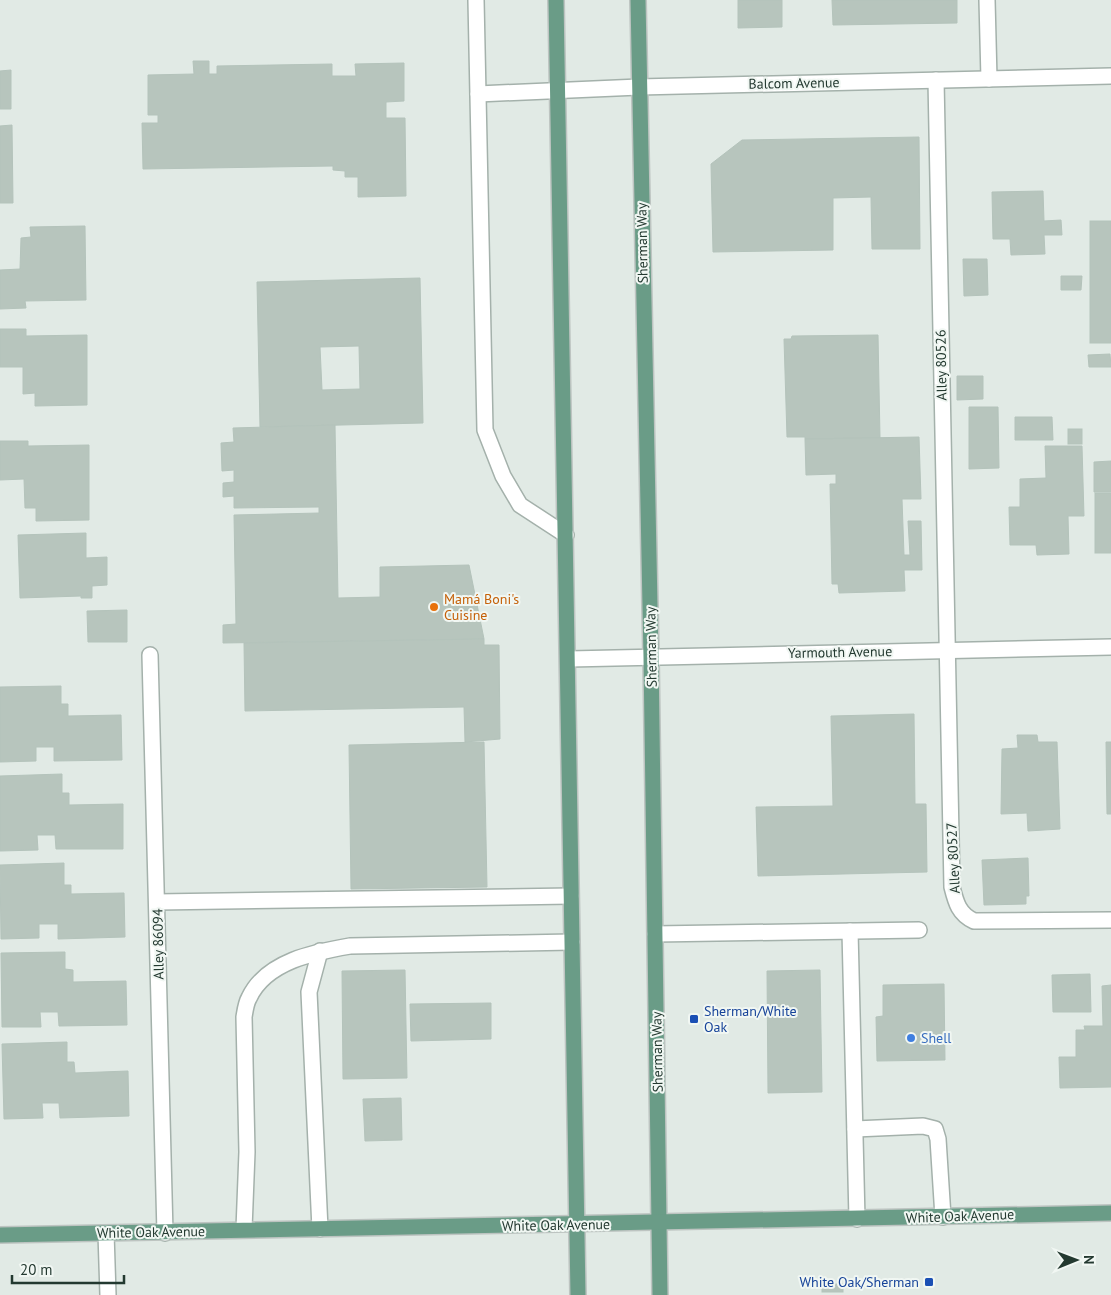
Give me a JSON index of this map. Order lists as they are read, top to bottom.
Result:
{
  "streets": {
    "main road": ["Sherman Way", "White Oak Avenue"],
    "street": [
      "Balcom Avenue",
      "Alley 80526",
      "Yarmouth Avenue",
      "Alley 80527",
      "Alley 86094"
    ]
  },
  "crossings": [
    ["Balcom Avenue", "Sherman Way"],
    ["Balcom Avenue", "Alley 80526"],
    ["Sherman Way", "Yarmouth Avenue"],
    ["Sherman Way", "White Oak Avenue"],
    ["Alley 80526", "Yarmouth Avenue"],
    ["Alley 80526", "Alley 80527"],
    ["Yarmouth Avenue", "Alley 80527"],
    ["Alley 86094", "White Oak Avenue"]
  ],
  "places": {
    "other": ["Mamá Boni's Cuisine", "Shell"],
    "transit": ["Sherman/White Oak", "White Oak/Sherman"]
  },
  "scale_bar": "20 m",
  "north": "right"
}
